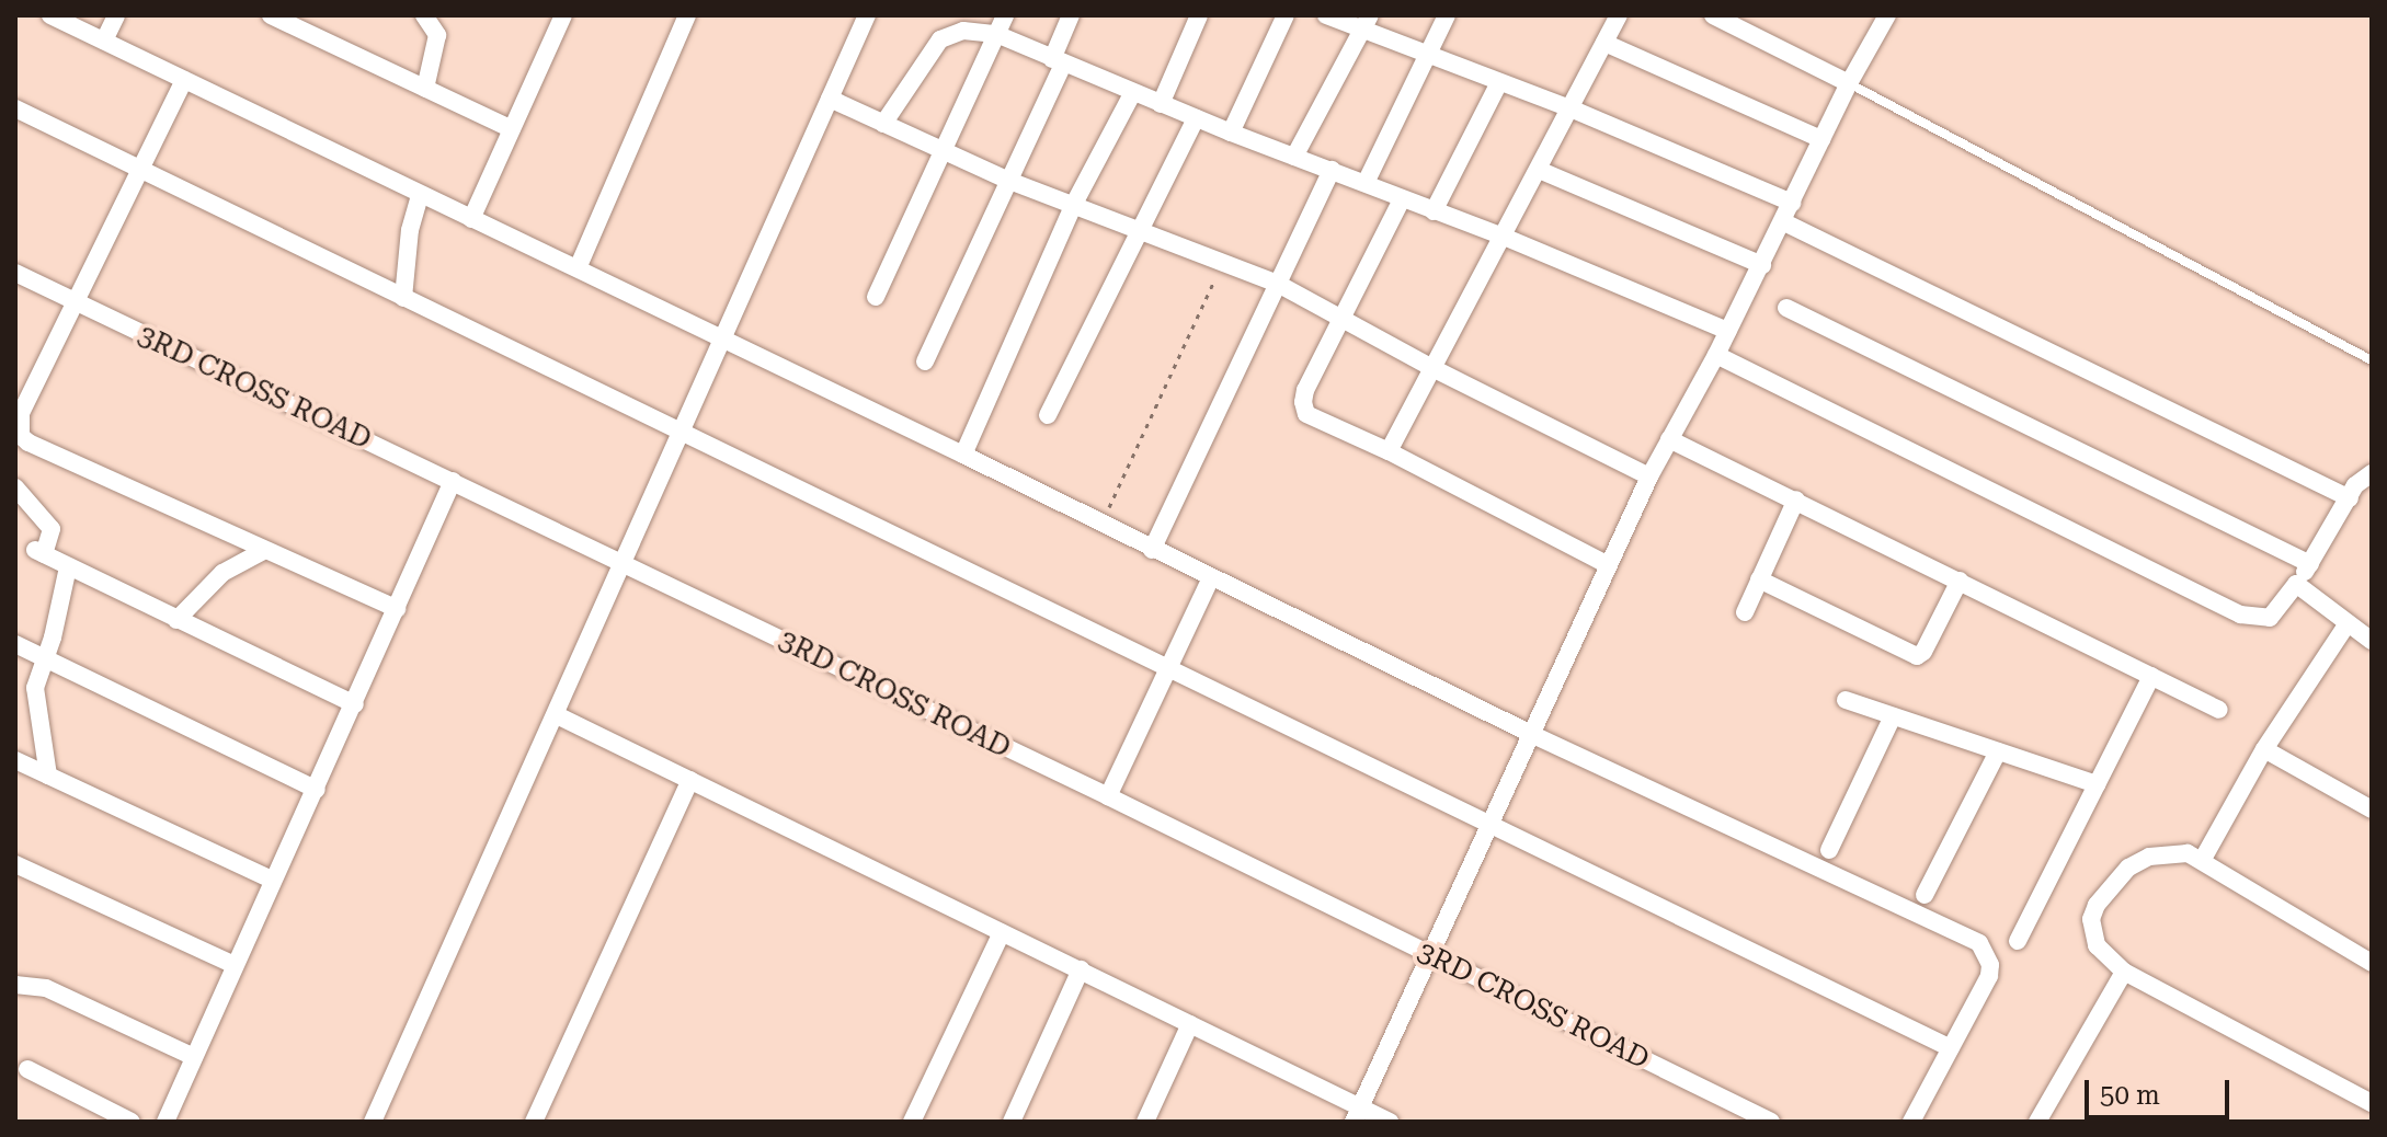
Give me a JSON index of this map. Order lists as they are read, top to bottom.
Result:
{
  "streets": {
    "street": ["3RD CROSS ROAD"]
  },
  "scale_bar": "50 m"
}
